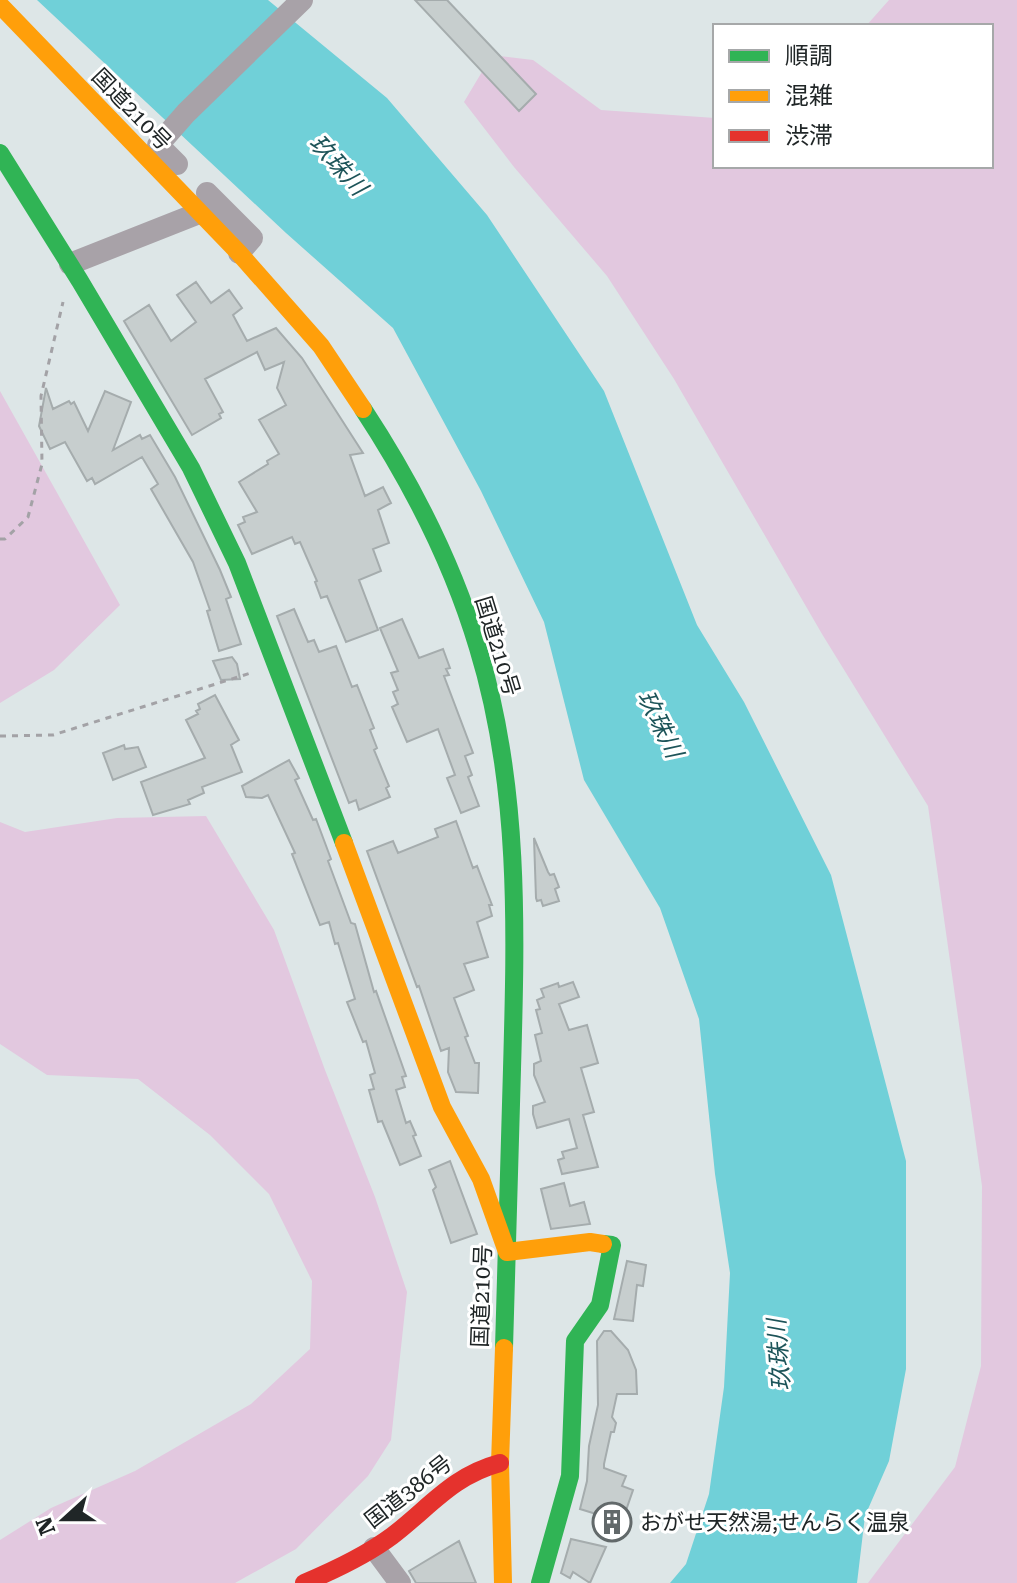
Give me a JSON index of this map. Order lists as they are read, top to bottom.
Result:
{
  "streets": {
    "main road": ["国道210号", "国道386号"]
  },
  "crossings": [
    ["国道210号", "国道386号"]
  ],
  "water": ["玖珠川"],
  "places": {
    "building": ["おがせ天然湯;せんらく温泉"]
  },
  "legend": ["順調", "混雑", "渋滞"],
  "north": "left"
}
